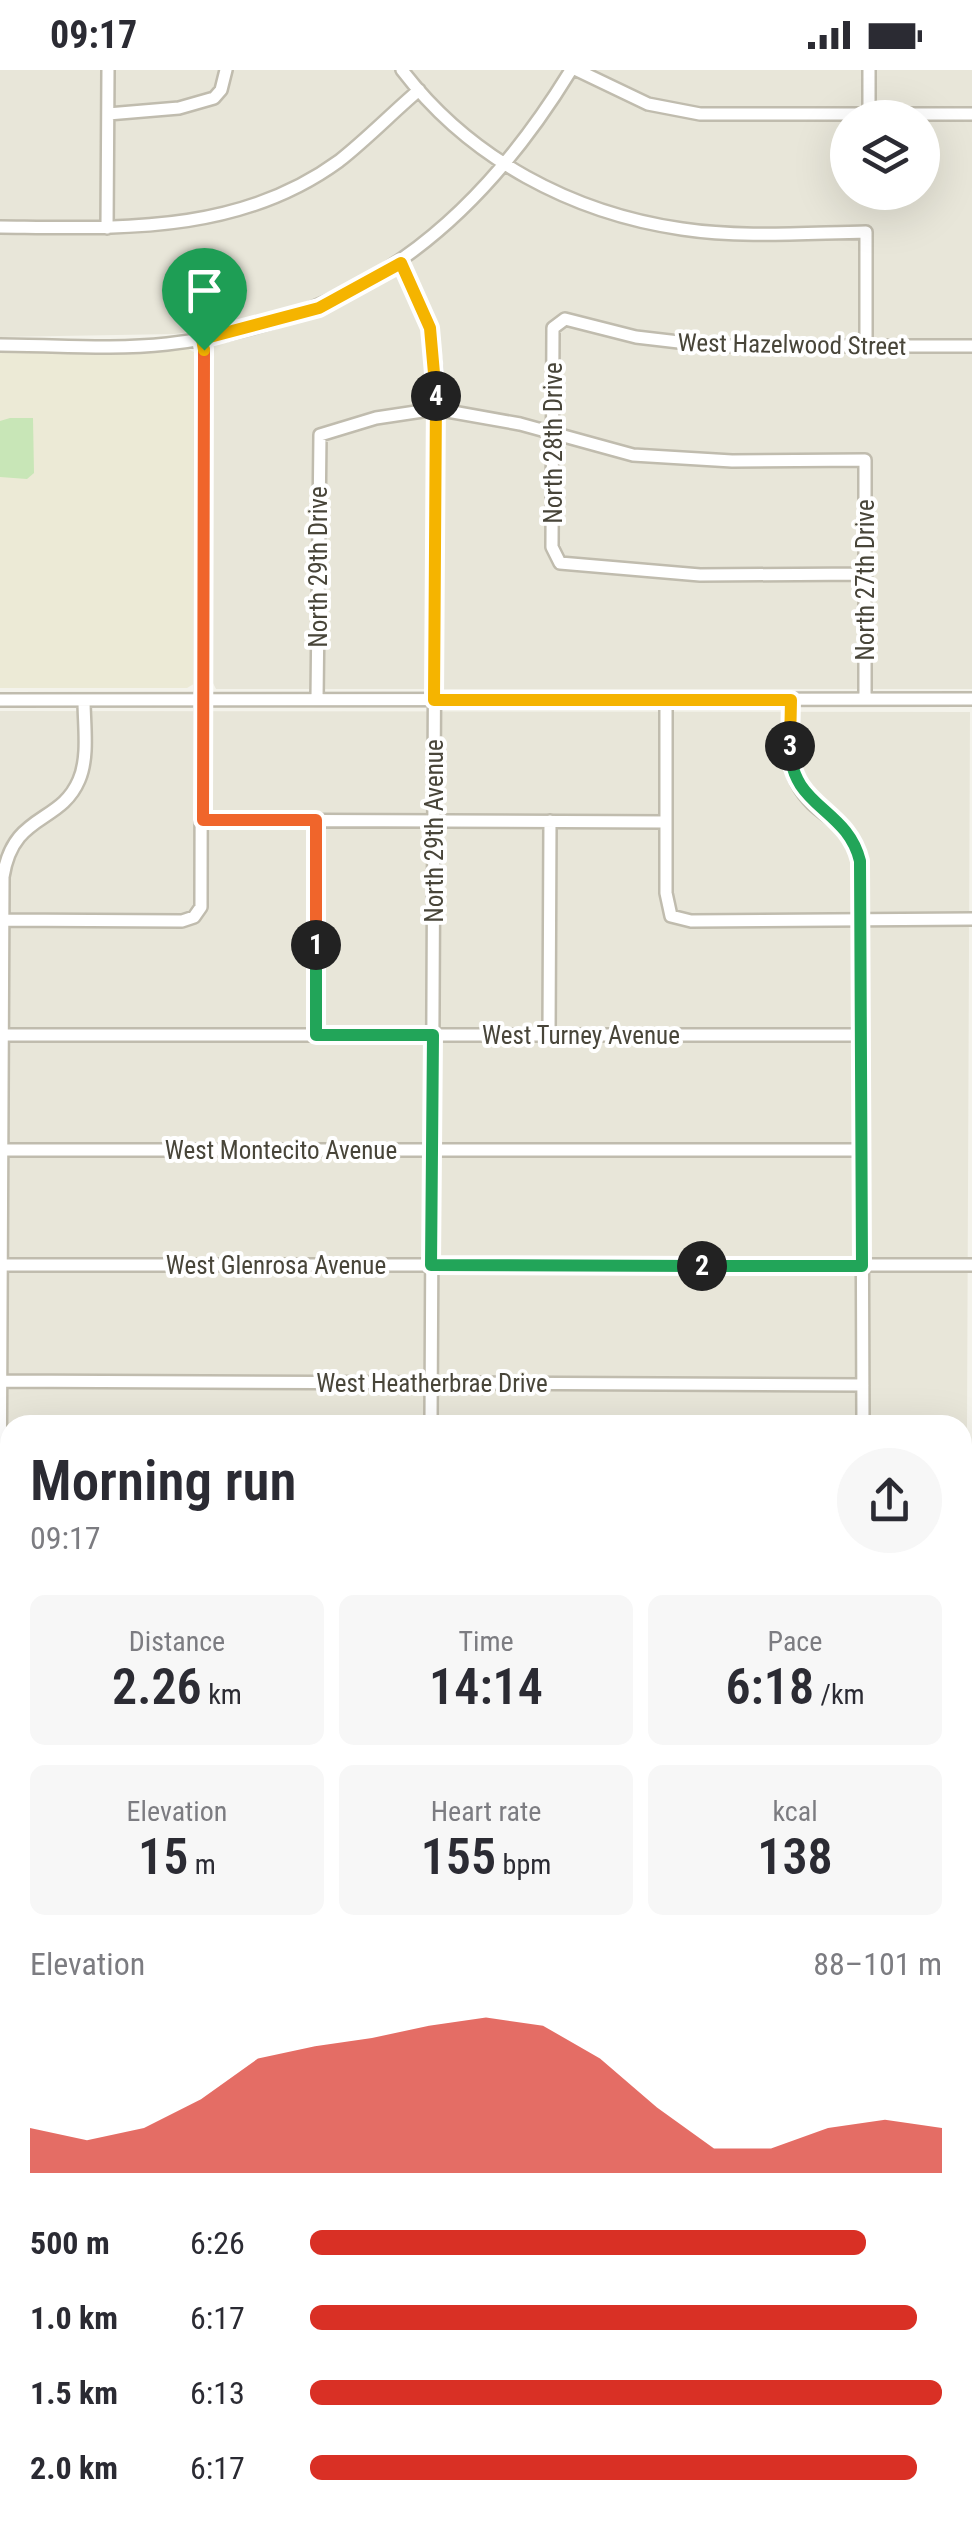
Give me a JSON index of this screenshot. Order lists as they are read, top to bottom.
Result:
{
  "streets": {
    "street": [
      "West Hazelwood Street",
      "North 28th Drive",
      "North 29th Drive",
      "North 27th Drive",
      "North 29th Avenue",
      "West Turney Avenue",
      "West Montecito Avenue",
      "West Glenrosa Avenue",
      "West Heatherbrae Drive"
    ]
  },
  "crossings": [
    ["West Hazelwood Street", "North 28th Drive"],
    ["North 28th Drive", "North 27th Drive"],
    ["North 29th Drive", "North 29th Avenue"],
    ["North 29th Avenue", "West Turney Avenue"],
    ["North 29th Avenue", "West Montecito Avenue"],
    ["North 29th Avenue", "West Glenrosa Avenue"],
    ["North 29th Avenue", "West Heatherbrae Drive"]
  ],
  "page": {
    "status": "09:17",
    "pins": [
      "4",
      "3",
      "1",
      "2"
    ],
    "heading": ["Morning run", "09:17"],
    "stats": [
      ["Distance", "2.26 km"],
      ["Time", "14:14"],
      ["Pace", "6:18 /km"],
      ["Elevation", "15 m"],
      ["Heart rate", "155 bpm"],
      ["kcal", "138"]
    ],
    "chart": ["Elevation", "88–101 m"],
    "list": [
      {
        "name": "500 m",
        "note": "6:26"
      },
      {
        "name": "1.0 km",
        "note": "6:17"
      },
      {
        "name": "1.5 km",
        "note": "6:13"
      },
      {
        "name": "2.0 km",
        "note": "6:17"
      }
    ]
  }
}
